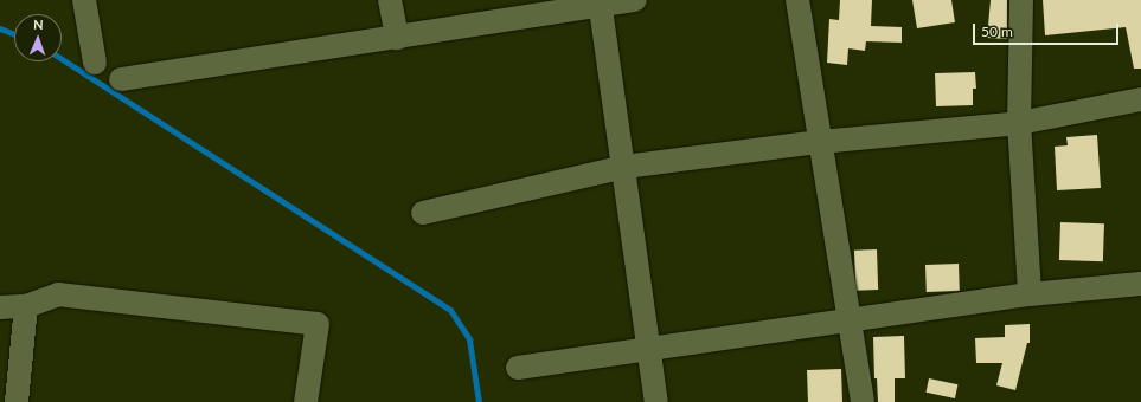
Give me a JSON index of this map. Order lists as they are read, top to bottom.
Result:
{
  "scale_bar": "50 m",
  "north": "top"
}
